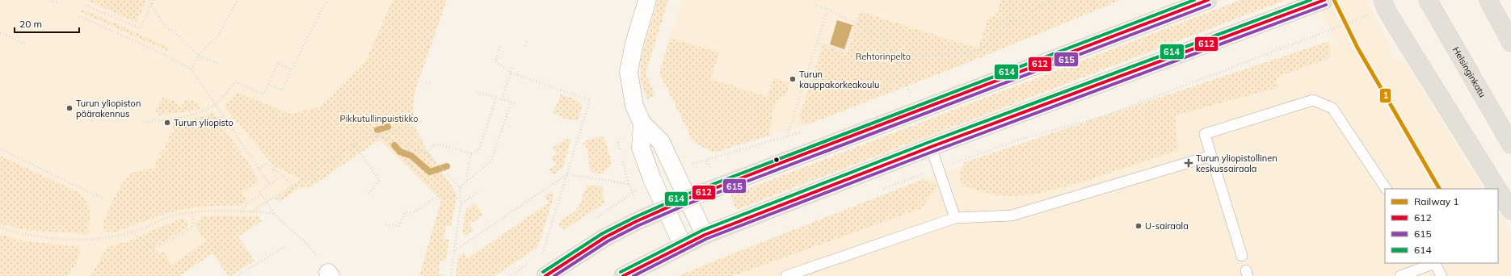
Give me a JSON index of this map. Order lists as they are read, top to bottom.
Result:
{
  "streets": {
    "highway": ["Helsinginkatu"]
  },
  "parks": ["Rehtorinpelto", "Pikkutullinpuistikko"],
  "places": {
    "other": [
      "Turun kauppakorkeakoulu",
      "Turun yliopiston päärakennus",
      "Turun yliopisto",
      "U-sairaala"
    ],
    "health": ["Turun yliopistollinen keskussairaala"]
  },
  "lines": [
    "rail line 1",
    "transit line 612",
    "transit line 614",
    "transit line 615"
  ],
  "legend": [
    "Railway 1",
    "612",
    "615",
    "614"
  ],
  "scale_bar": "20 m"
}
